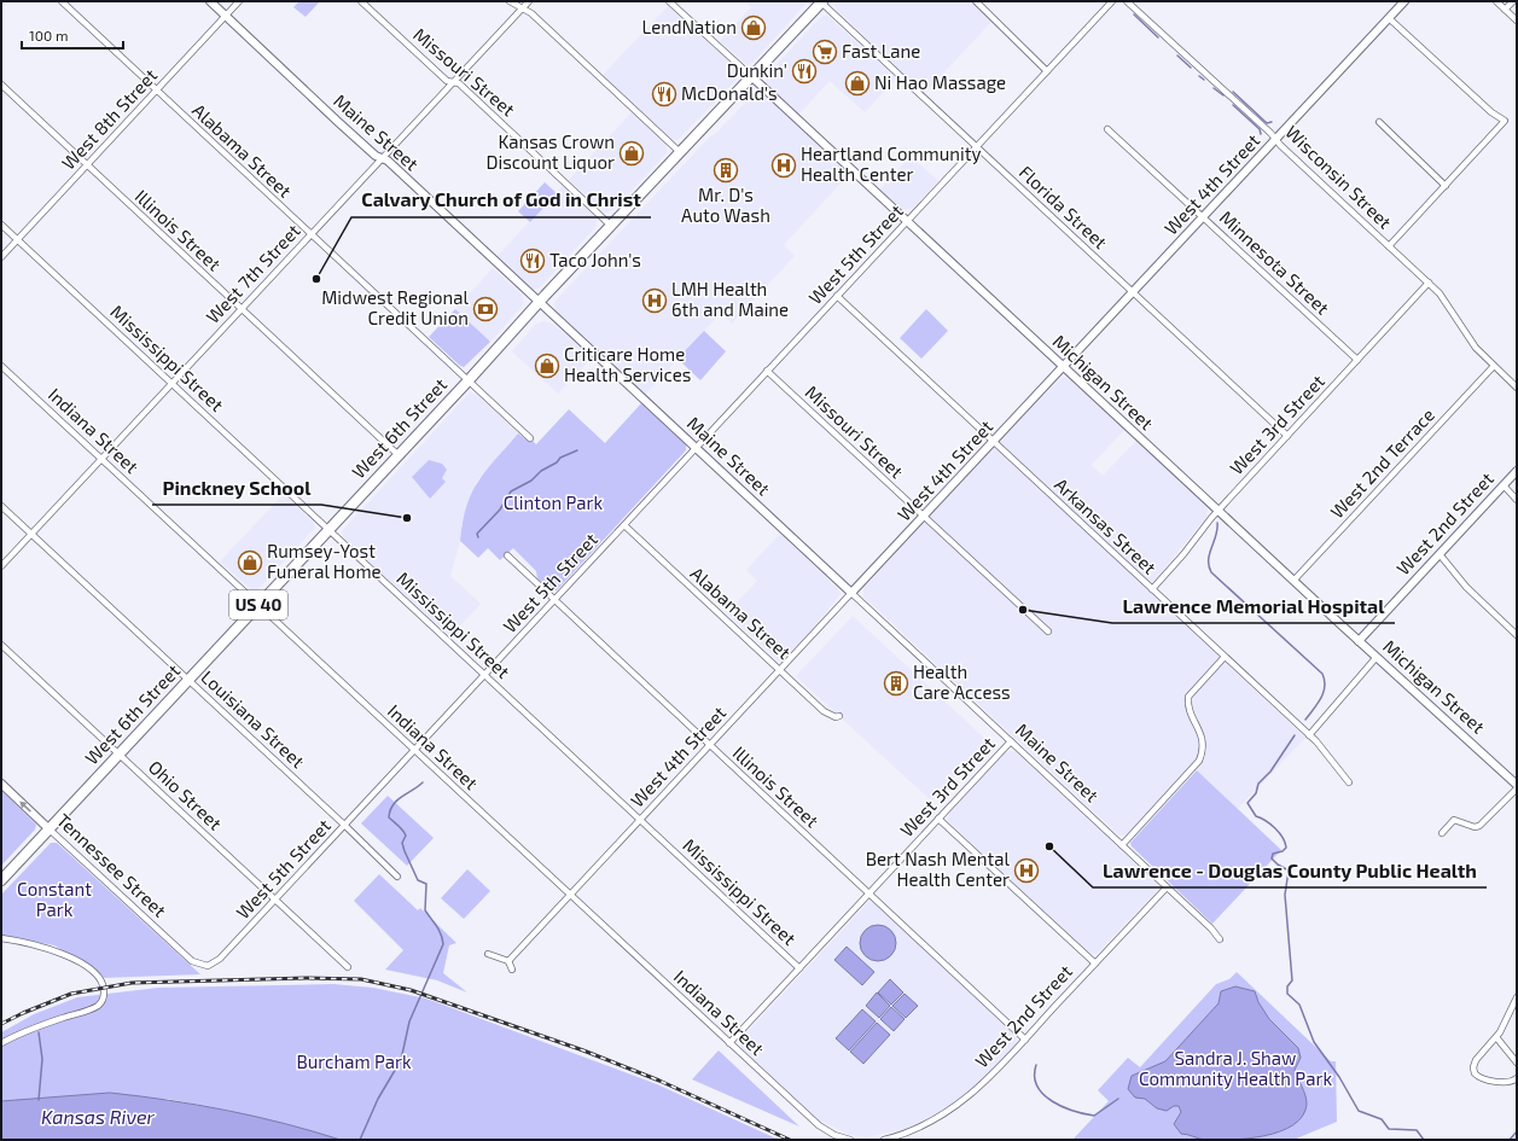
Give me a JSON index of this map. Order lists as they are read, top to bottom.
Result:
{
  "streets": {
    "highway": ["West 6th Street", "US 40"],
    "street": [
      "Missouri Street",
      "West 8th Street",
      "Maine Street",
      "Alabama Street",
      "Wisconsin Street",
      "West 4th Street",
      "Florida Street",
      "Illinois Street",
      "West 5th Street",
      "Minnesota Street",
      "West 7th Street",
      "Mississippi Street",
      "Michigan Street",
      "West 3rd Street",
      "Indiana Street",
      "West 2nd Terrace",
      "West 2nd Street",
      "Arkansas Street",
      "Louisiana Street",
      "Ohio Street",
      "Tennessee Street"
    ]
  },
  "crossings": [
    ["Missouri Street", "West 4th Street"],
    ["Missouri Street", "West 5th Street"],
    ["Missouri Street", "West 7th Street"],
    ["Missouri Street", "West 6th Street"],
    ["West 8th Street", "Maine Street"],
    ["West 8th Street", "Alabama Street"],
    ["West 8th Street", "Illinois Street"],
    ["West 8th Street", "Mississippi Street"],
    ["Maine Street", "West 4th Street"],
    ["Maine Street", "West 5th Street"],
    ["Maine Street", "West 7th Street"],
    ["Maine Street", "West 3rd Street"],
    ["Maine Street", "West 6th Street"],
    ["Maine Street", "West 2nd Street"],
    ["Alabama Street", "West 4th Street"],
    ["Alabama Street", "West 5th Street"],
    ["Alabama Street", "West 7th Street"],
    ["Alabama Street", "West 6th Street"],
    ["Wisconsin Street", "West 4th Street"],
    ["Wisconsin Street", "West 3rd Street"],
    ["Wisconsin Street", "West 2nd Terrace"],
    ["West 4th Street", "Florida Street"],
    ["West 4th Street", "Illinois Street"],
    ["West 4th Street", "Minnesota Street"],
    ["West 4th Street", "Mississippi Street"],
    ["West 4th Street", "Michigan Street"],
    ["West 4th Street", "Indiana Street"],
    ["West 4th Street", "Arkansas Street"],
    ["Florida Street", "West 5th Street"],
    ["Florida Street", "West 3rd Street"],
    ["Florida Street", "West 6th Street"],
    ["Illinois Street", "West 5th Street"],
    ["Illinois Street", "West 7th Street"],
    ["Illinois Street", "West 3rd Street"],
    ["Illinois Street", "West 6th Street"],
    ["Illinois Street", "West 2nd Street"],
    ["West 5th Street", "Mississippi Street"],
    ["West 5th Street", "Michigan Street"],
    ["West 5th Street", "Indiana Street"],
    ["West 5th Street", "Arkansas Street"],
    ["West 5th Street", "Louisiana Street"],
    ["West 5th Street", "Ohio Street"],
    ["West 5th Street", "Tennessee Street"],
    ["Minnesota Street", "West 3rd Street"],
    ["West 7th Street", "Mississippi Street"],
    ["West 7th Street", "Indiana Street"],
    ["West 7th Street", "Louisiana Street"],
    ["Mississippi Street", "West 3rd Street"],
    ["Mississippi Street", "West 6th Street"],
    ["Michigan Street", "West 3rd Street"],
    ["Michigan Street", "West 6th Street"],
    ["Michigan Street", "West 2nd Terrace"],
    ["Michigan Street", "West 2nd Street"],
    ["West 3rd Street", "Indiana Street"],
    ["West 3rd Street", "Arkansas Street"],
    ["West 6th Street", "Indiana Street"],
    ["West 6th Street", "Louisiana Street"],
    ["West 6th Street", "Ohio Street"],
    ["West 6th Street", "Tennessee Street"]
  ],
  "water": ["Kansas River"],
  "parks": [
    "Clinton Park",
    "Constant Park",
    "Sandra J. Shaw Community Health Park",
    "Burcham Park"
  ],
  "places": {
    "shop": [
      "LendNation",
      "Ni Hao Massage",
      "Kansas Crown Discount Liquor",
      "Criticare Home Health Services",
      "Rumsey-Yost Funeral Home"
    ],
    "supermarket": ["Fast Lane"],
    "restaurant": ["Dunkin'", "McDonald's", "Taco John's"],
    "hospital": ["Heartland Community Health Center", "LMH Health 6th and Maine", "Bert Nash Mental Health Center"],
    "building": ["Mr. D's Auto Wash", "Health Care Access"],
    "other": [
      "Calvary Church of God in Christ",
      "Pinckney School",
      "Lawrence Memorial Hospital",
      "Lawrence - Douglas County Public Health"
    ],
    "bank": ["Midwest Regional Credit Union"]
  },
  "scale_bar": "100 m"
}
